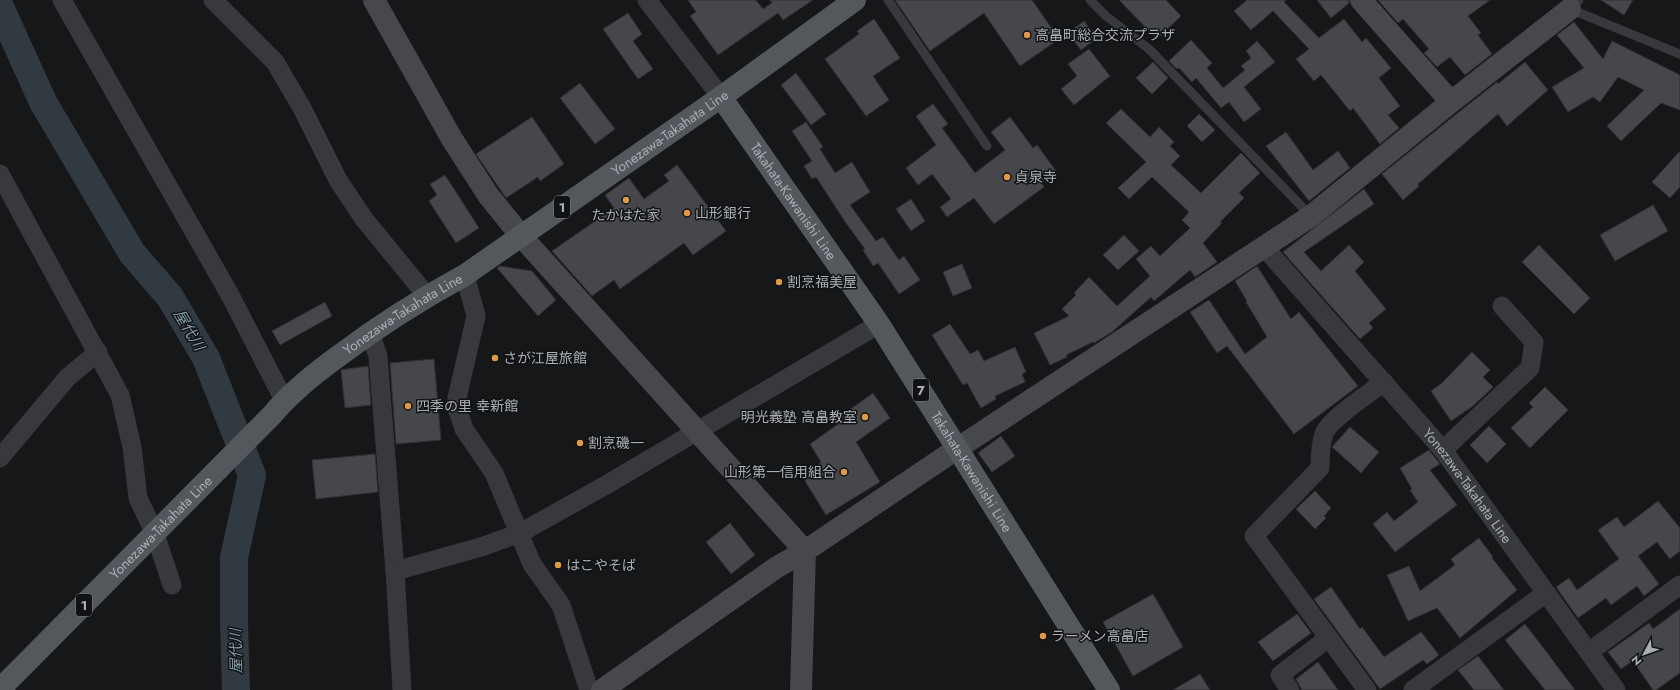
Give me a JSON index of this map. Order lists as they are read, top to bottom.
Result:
{
  "streets": {
    "main road": [
      "Yonezawa-Takahata Line",
      "Takahata-Kawanishi Line",
      "1",
      "7"
    ]
  },
  "crossings": [
    ["Yonezawa-Takahata Line", "Takahata-Kawanishi Line"]
  ],
  "water": ["屋代川"],
  "places": [
    "高畠町総合交流プラザ",
    "貞泉寺",
    "たかはた家",
    "山形銀行",
    "割烹福美屋",
    "さが江屋旅館",
    "四季の里 幸新館",
    "明光義塾 高畠教室",
    "割烹磯一",
    "山形第一信用組合",
    "はこやそば",
    "ラーメン高畠店"
  ],
  "north": "bottom left"
}
